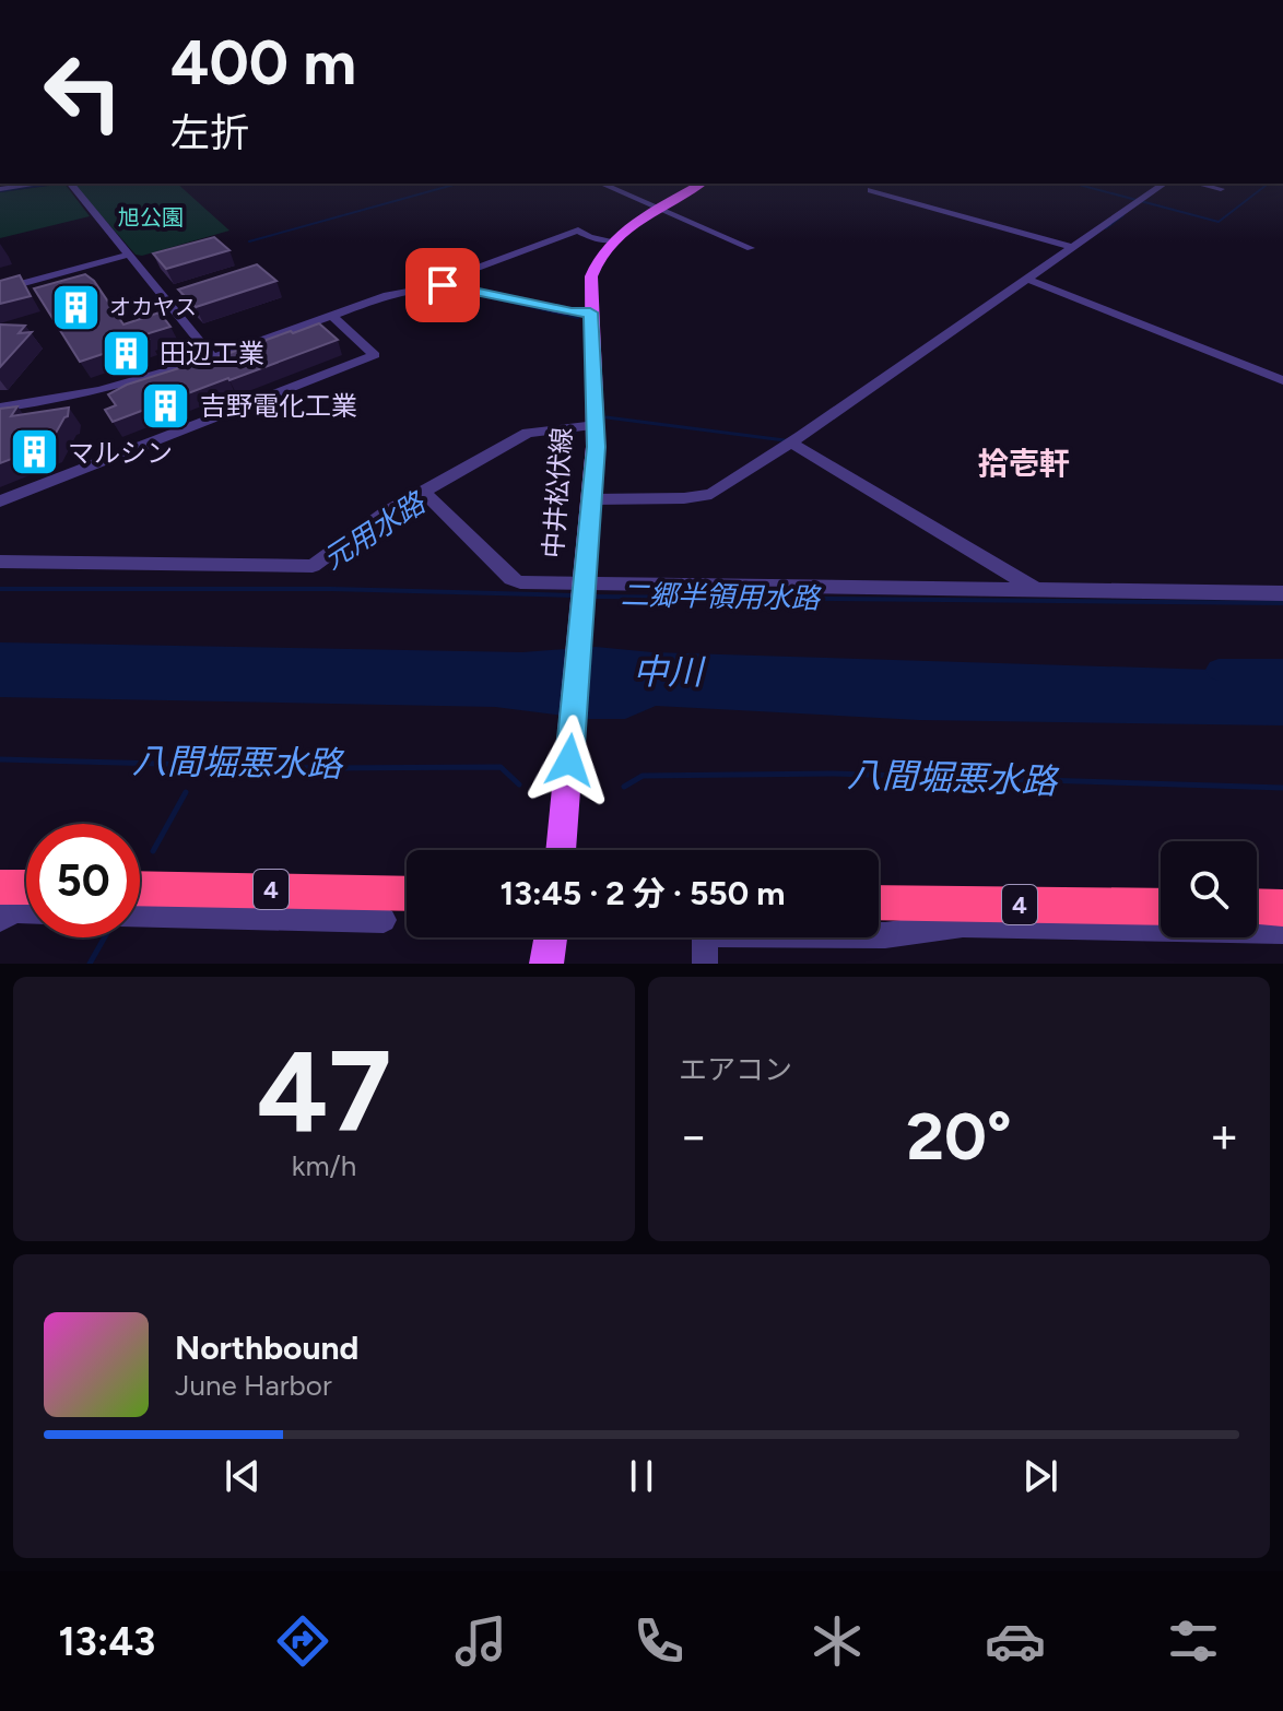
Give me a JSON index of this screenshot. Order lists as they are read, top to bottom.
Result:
{
  "streets": {
    "highway": ["4"],
    "main road": ["中井松伏線"]
  },
  "districts": ["拾壱軒"],
  "water": [
    "元用水路",
    "二郷半領用水路",
    "中川",
    "八間堀悪水路"
  ],
  "parks": ["旭公園"],
  "places": {
    "building": [
      "オカヤス",
      "田辺工業",
      "吉野電化工業",
      "マルシン"
    ]
  },
  "page": {
    "turn": ["400 m", "左折"],
    "limit": "50",
    "trip": "13:45 · 2 分 · 550 m",
    "tile": [
      ["47", "km/h"],
      "エアコン"
    ],
    "heat": ["−", "20°", "+"],
    "song": ["Northbound", "June Harbor"],
    "tabs": "13:43"
  }
}
